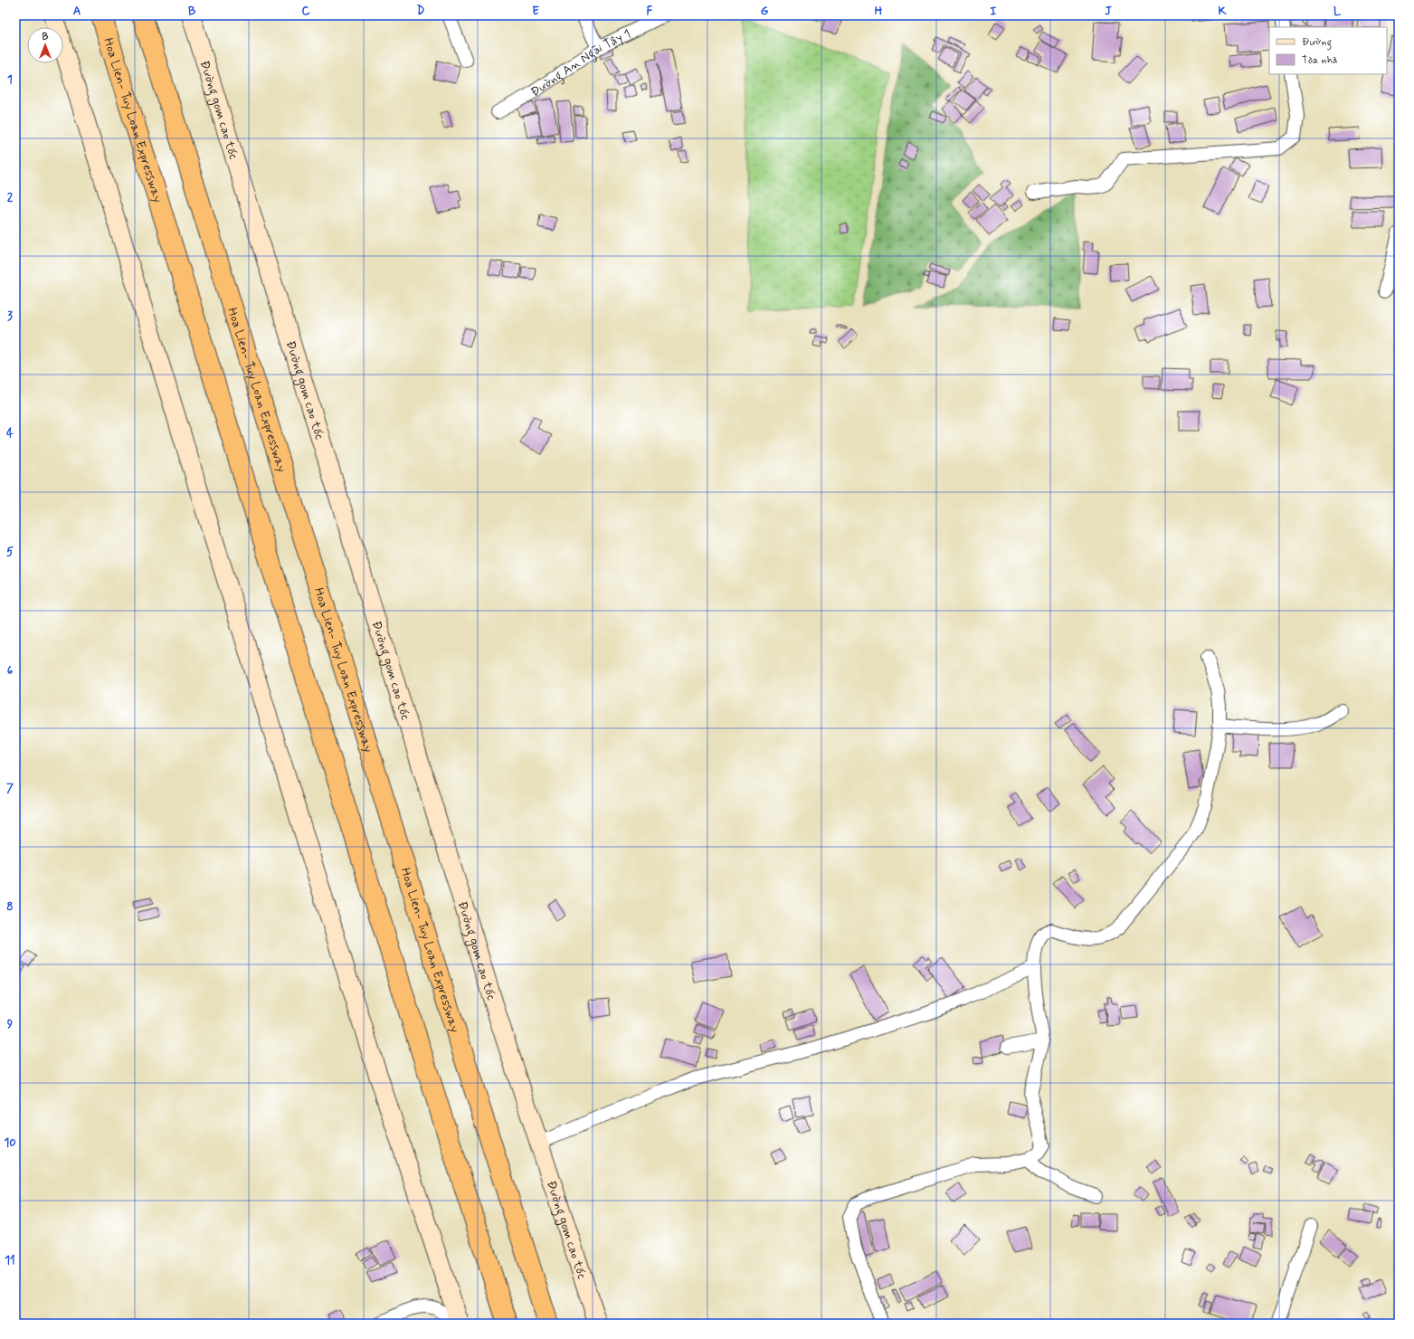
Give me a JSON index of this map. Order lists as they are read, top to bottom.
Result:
{
  "streets": {
    "highway": ["Hoa Lien- Tuy Loan Expressway"],
    "main road": ["Đường gom cao tốc"],
    "street": ["Đường An Ngãi Tây 1"]
  },
  "legend": ["Đường", "Tòa nhà"],
  "north": "top",
  "grid": {
    "columns": [
      "A",
      "B",
      "C",
      "D",
      "E",
      "F",
      "G",
      "H",
      "I",
      "J",
      "K",
      "L"
    ],
    "rows": [
      "1",
      "2",
      "3",
      "4",
      "5",
      "6",
      "7",
      "8",
      "9",
      "10",
      "11"
    ]
  }
}
